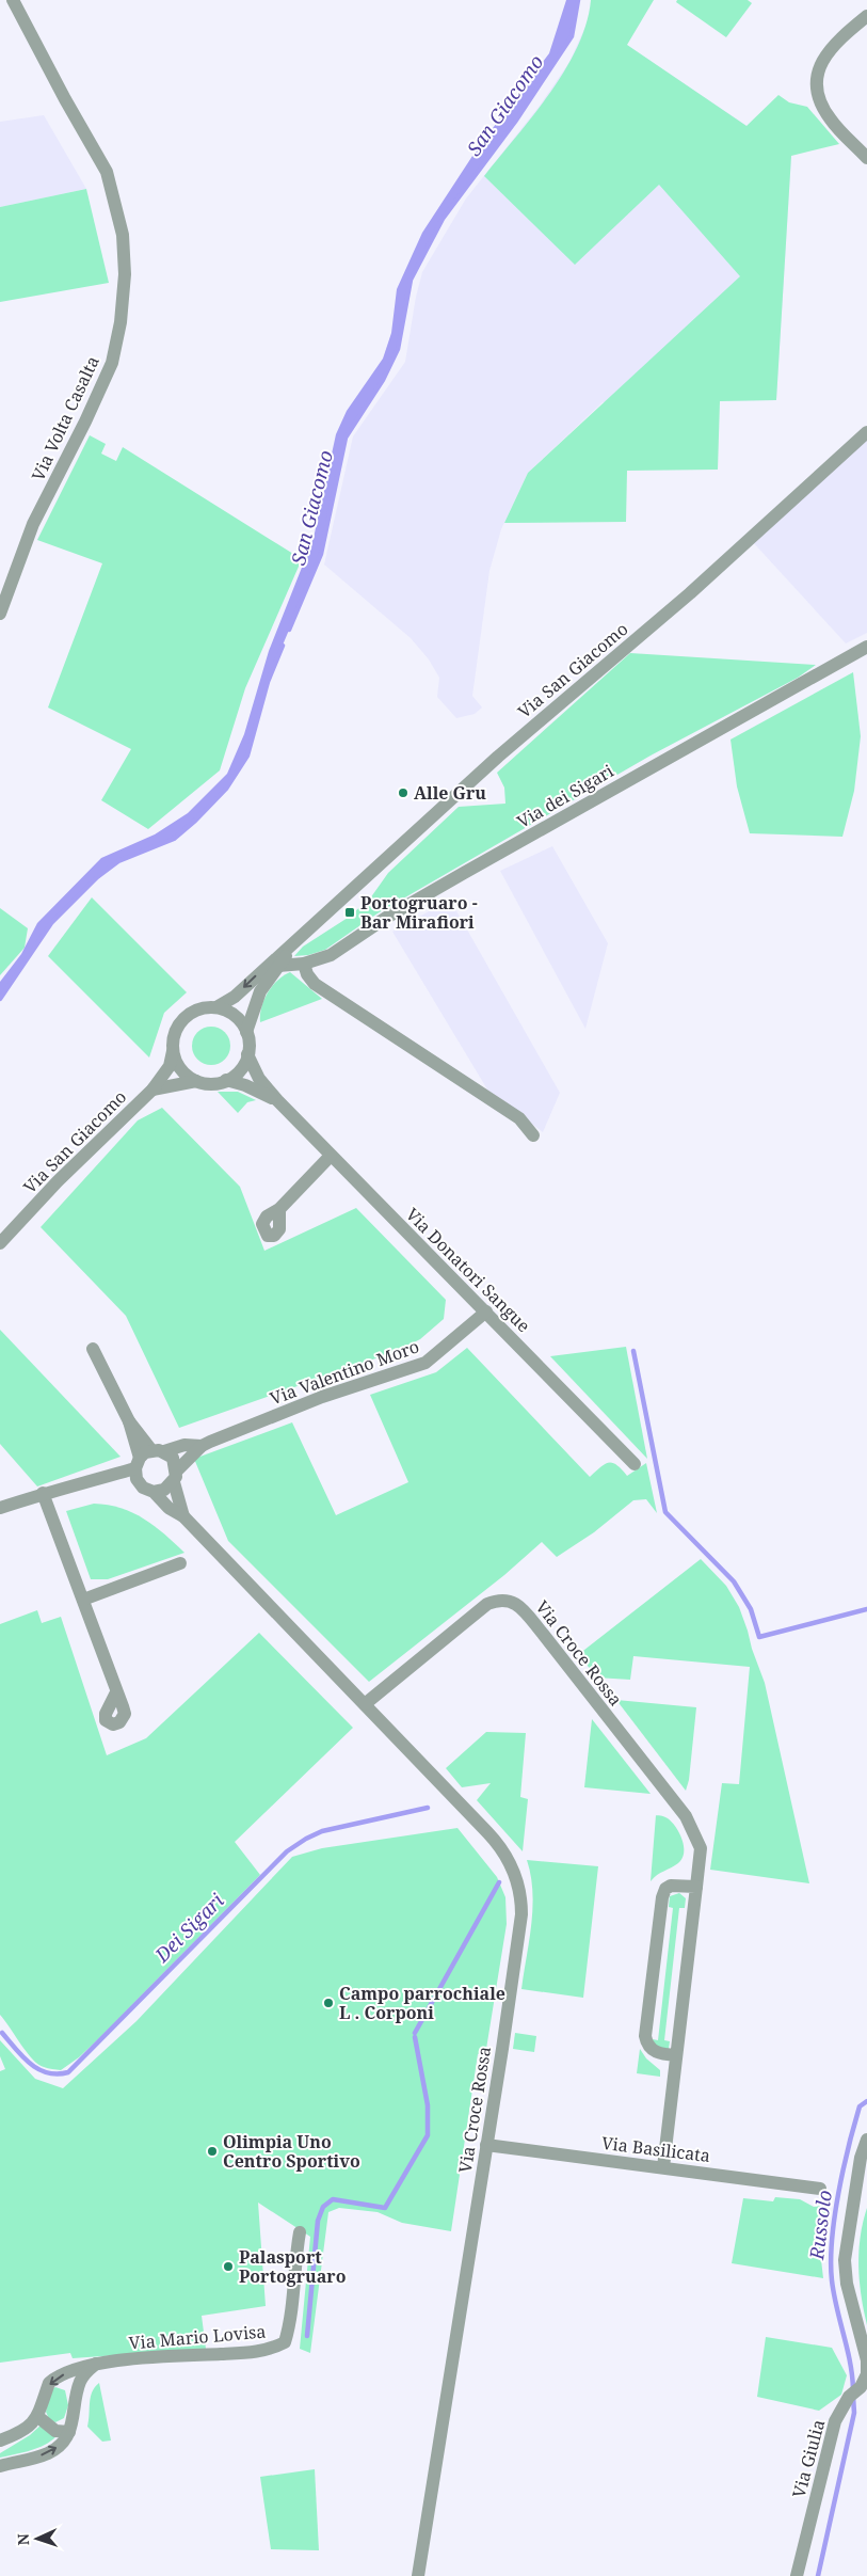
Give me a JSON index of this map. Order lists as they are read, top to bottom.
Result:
{
  "streets": {
    "street": [
      "Via Volta Casalta",
      "Via San Giacomo",
      "Via dei Sigari",
      "Via Donatori Sangue",
      "Via Valentino Moro",
      "Via Croce Rossa",
      "Via Basilicata",
      "Via Mario Lovisa",
      "Via Giulia"
    ]
  },
  "crossings": [
    ["Via San Giacomo", "Via dei Sigari"],
    ["Via San Giacomo", "Via Donatori Sangue"],
    ["Via Donatori Sangue", "Via Valentino Moro"],
    ["Via Valentino Moro", "Via Croce Rossa"],
    ["Via Croce Rossa", "Via Basilicata"]
  ],
  "water": ["San Giacomo", "Dei Sigari", "Russolo"],
  "places": {
    "other": [
      "Alle Gru",
      "Campo parrochiale L . Corponi",
      "Olimpia Uno Centro Sportivo",
      "Palasport Portogruaro"
    ],
    "transit": ["Portogruaro - Bar Mirafiori"]
  },
  "north": "left"
}
